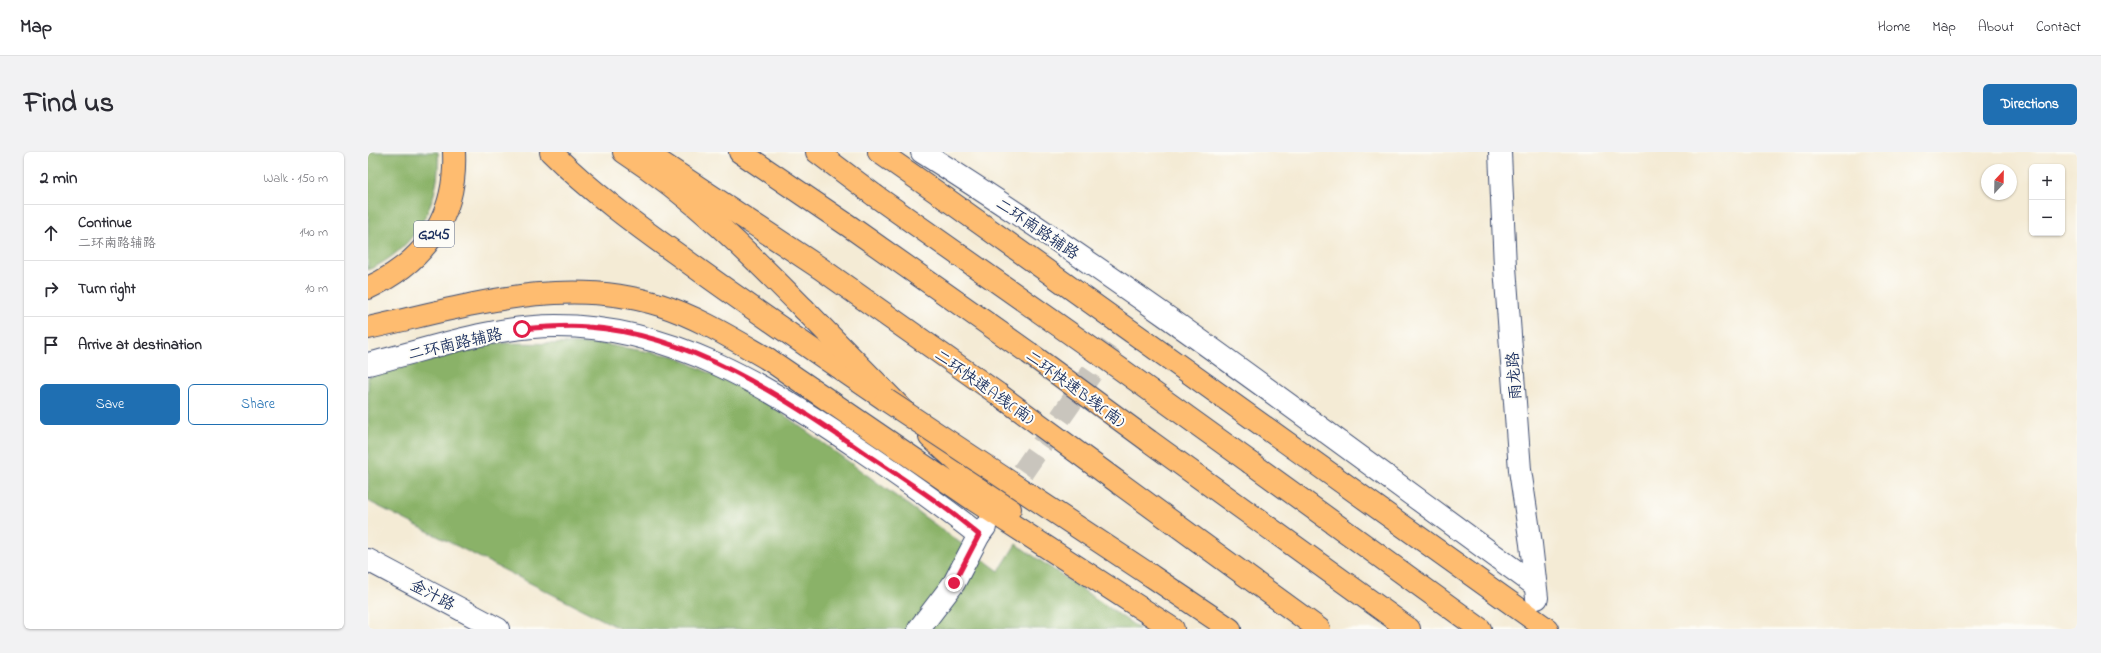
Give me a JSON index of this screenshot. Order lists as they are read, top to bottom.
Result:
{
  "streets": {
    "main road": ["G245", "二环快速A线(南)", "二环快速B线(南)"],
    "street": ["二环南路辅路", "雨龙路", "金汁路"]
  },
  "crossings": [
    ["二环南路辅路", "雨龙路"]
  ],
  "north": "top",
  "page": {
    "header": "Map",
    "nav": [
      "Home",
      "Map",
      "About",
      "Contact"
    ],
    "title": "Find us",
    "buttons": [
      "Directions",
      ["Save", "Share"]
    ],
    "heading": ["2 min", "Walk · 150 m"],
    "map_buttons": ["+", "−"],
    "list": [
      ["Continue", "二环南路辅路", "140 m"],
      ["Turn right", "10 m"],
      "Arrive at destination"
    ]
  }
}
